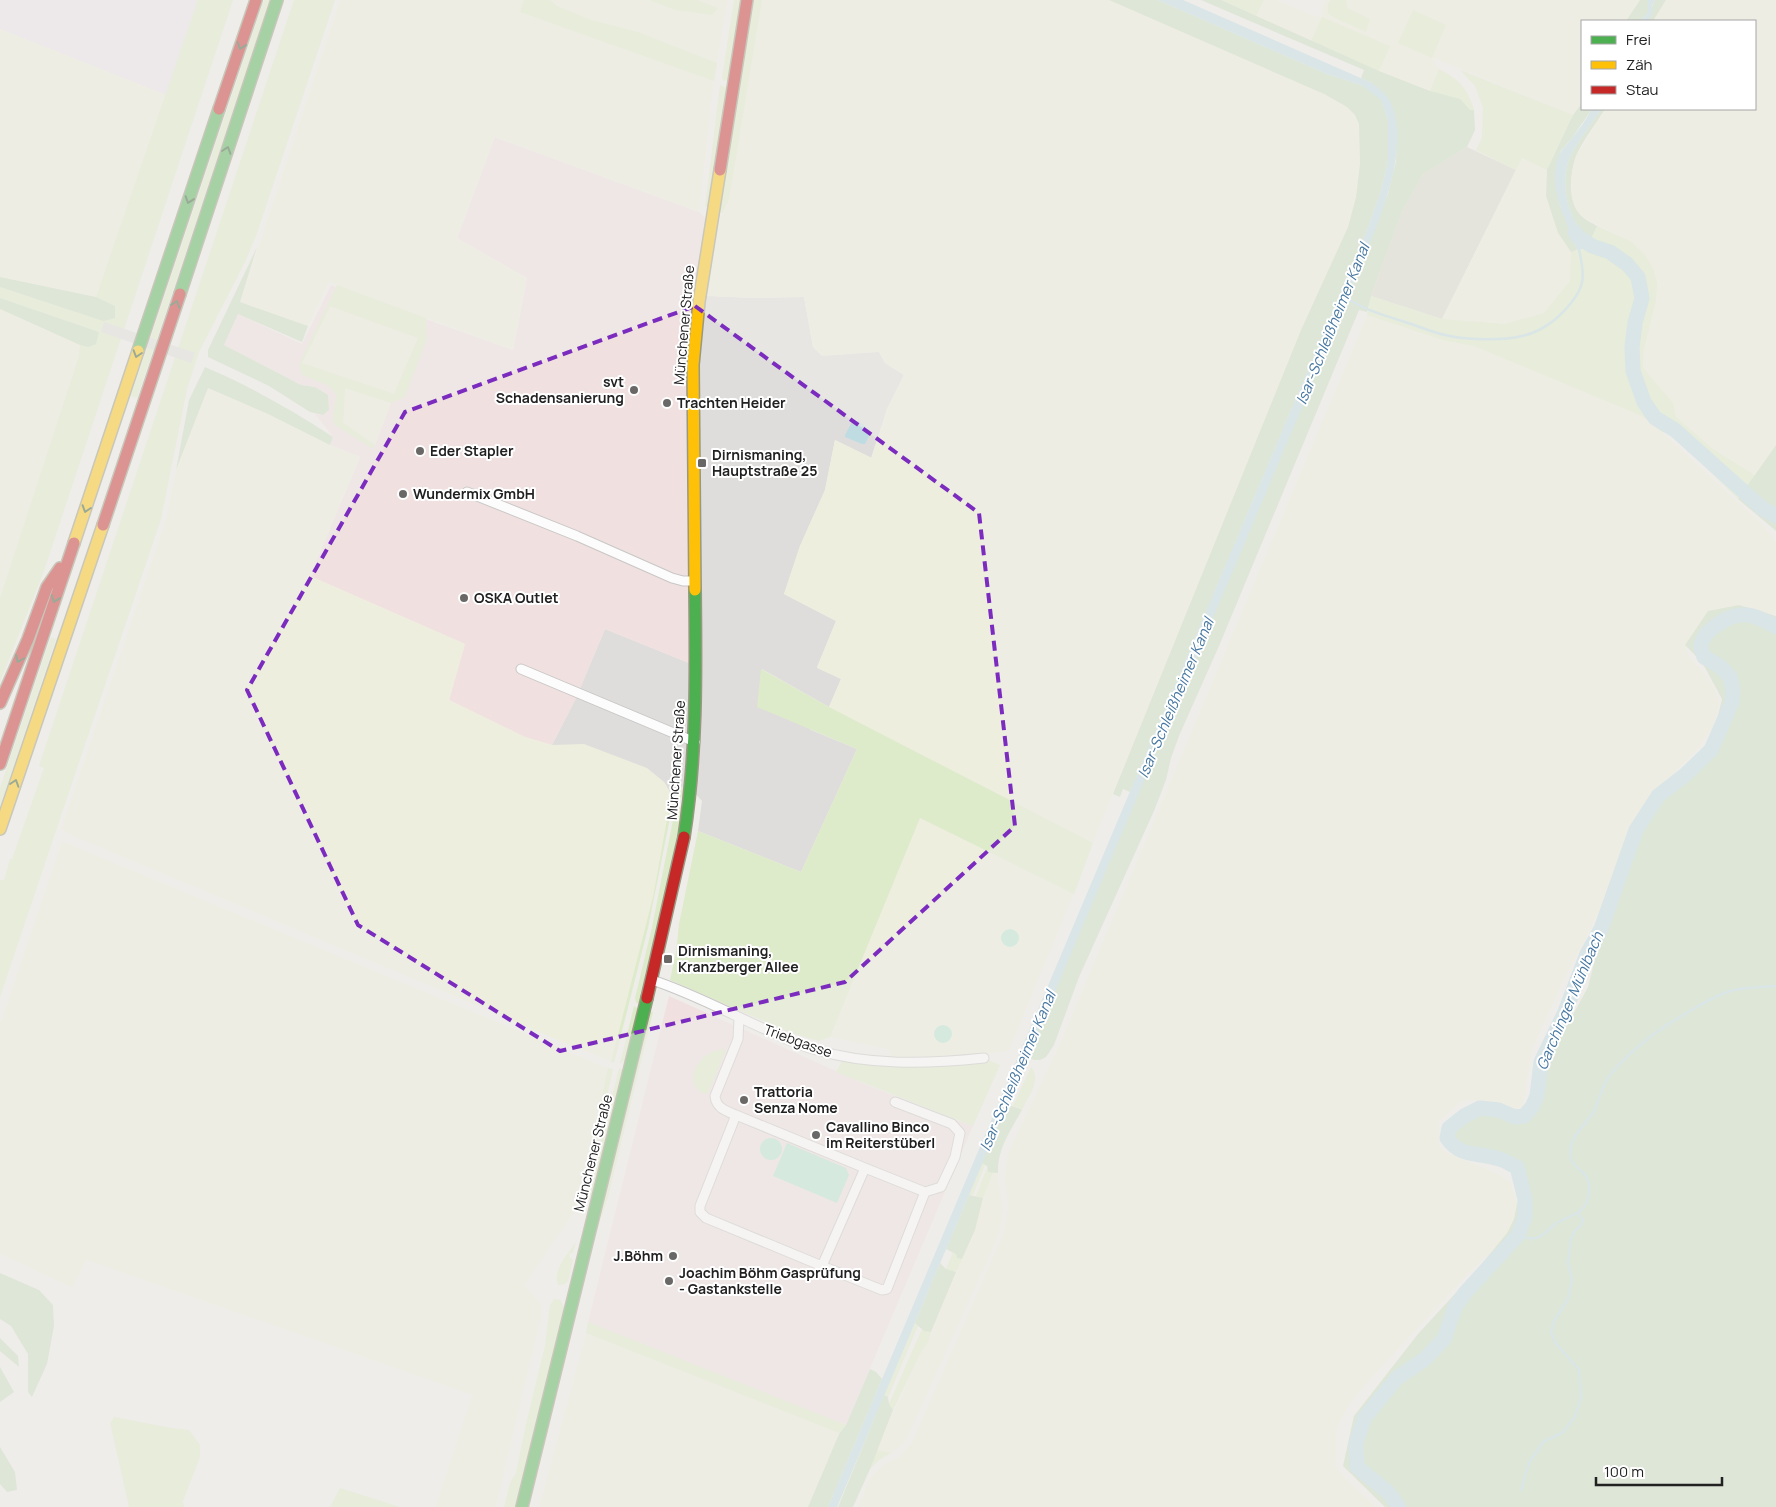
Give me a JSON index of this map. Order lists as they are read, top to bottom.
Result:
{
  "streets": {
    "main road": ["Münchener Straße"],
    "street": ["Triebgasse"]
  },
  "crossings": [
    ["Münchener Straße", "Triebgasse"]
  ],
  "water": ["Isar-Schleißheimer Kanal", "Garchinger Mühlbach"],
  "places": {
    "other": [
      "svt Schadensanierung",
      "Trachten Heider",
      "Eder Stapler",
      "Wundermix GmbH",
      "OSKA Outlet",
      "Trattoria Senza Nome",
      "Cavallino Binco im Reiterstüberl",
      "J.Böhm",
      "Joachim Böhm Gasprüfung - Gastankstelle"
    ],
    "transit": ["Dirnismaning, Hauptstraße 25", "Dirnismaning, Kranzberger Allee"]
  },
  "legend": ["Frei", "Zäh", "Stau"],
  "scale_bar": "100 m"
}
